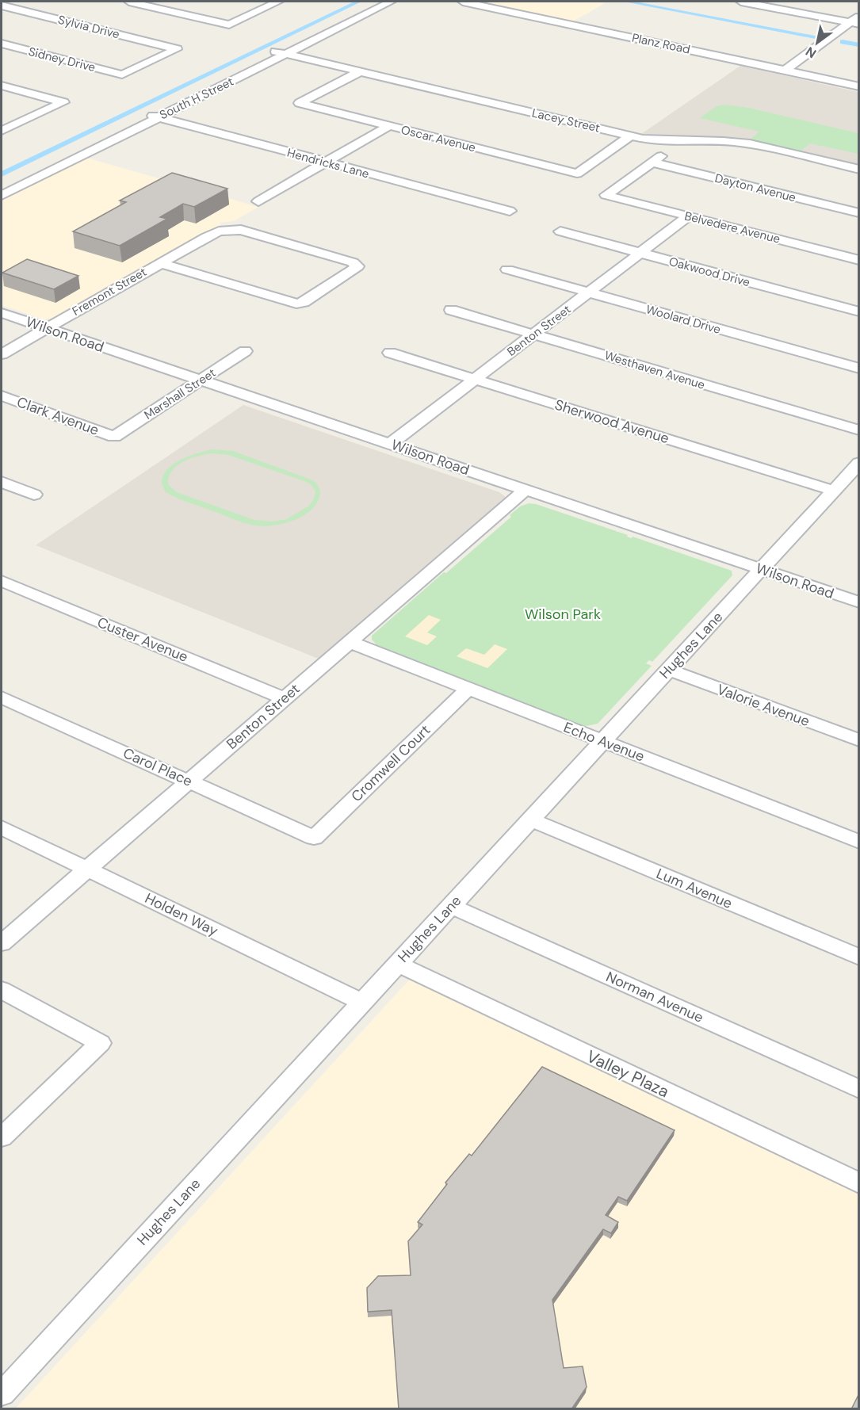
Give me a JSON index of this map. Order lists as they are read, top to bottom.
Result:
{
  "streets": {
    "street": [
      "Sylvia Drive",
      "Planz Road",
      "Sidney Drive",
      "South H Street",
      "Lacey Street",
      "Oscar Avenue",
      "Hendricks Lane",
      "Dayton Avenue",
      "Belvedere Avenue",
      "Oakwood Drive",
      "Fremont Street",
      "Woolard Drive",
      "Benton Street",
      "Wilson Road",
      "Westhaven Avenue",
      "Marshall Street",
      "Clark Avenue",
      "Sherwood Avenue",
      "Custer Avenue",
      "Hughes Lane",
      "Valorie Avenue",
      "Echo Avenue",
      "Cromwell Court",
      "Carol Place",
      "Lum Avenue",
      "Holden Way",
      "Norman Avenue",
      "Valley Plaza"
    ]
  },
  "crossings": [
    ["Sylvia Drive", "Sidney Drive"],
    ["South H Street", "Lacey Street"],
    ["South H Street", "Hendricks Lane"],
    ["Lacey Street", "Oscar Avenue"],
    ["Dayton Avenue", "Belvedere Avenue"],
    ["Belvedere Avenue", "Benton Street"],
    ["Oakwood Drive", "Benton Street"],
    ["Fremont Street", "Wilson Road"],
    ["Woolard Drive", "Benton Street"],
    ["Benton Street", "Wilson Road"],
    ["Benton Street", "Westhaven Avenue"],
    ["Benton Street", "Sherwood Avenue"],
    ["Benton Street", "Custer Avenue"],
    ["Benton Street", "Echo Avenue"],
    ["Benton Street", "Carol Place"],
    ["Benton Street", "Holden Way"],
    ["Wilson Road", "Marshall Street"],
    ["Wilson Road", "Hughes Lane"],
    ["Marshall Street", "Clark Avenue"],
    ["Sherwood Avenue", "Hughes Lane"],
    ["Hughes Lane", "Valorie Avenue"],
    ["Hughes Lane", "Echo Avenue"],
    ["Hughes Lane", "Lum Avenue"],
    ["Hughes Lane", "Holden Way"],
    ["Hughes Lane", "Norman Avenue"],
    ["Hughes Lane", "Valley Plaza"],
    ["Echo Avenue", "Cromwell Court"],
    ["Cromwell Court", "Carol Place"]
  ],
  "parks": ["Wilson Park"],
  "north": "bottom left"
}
